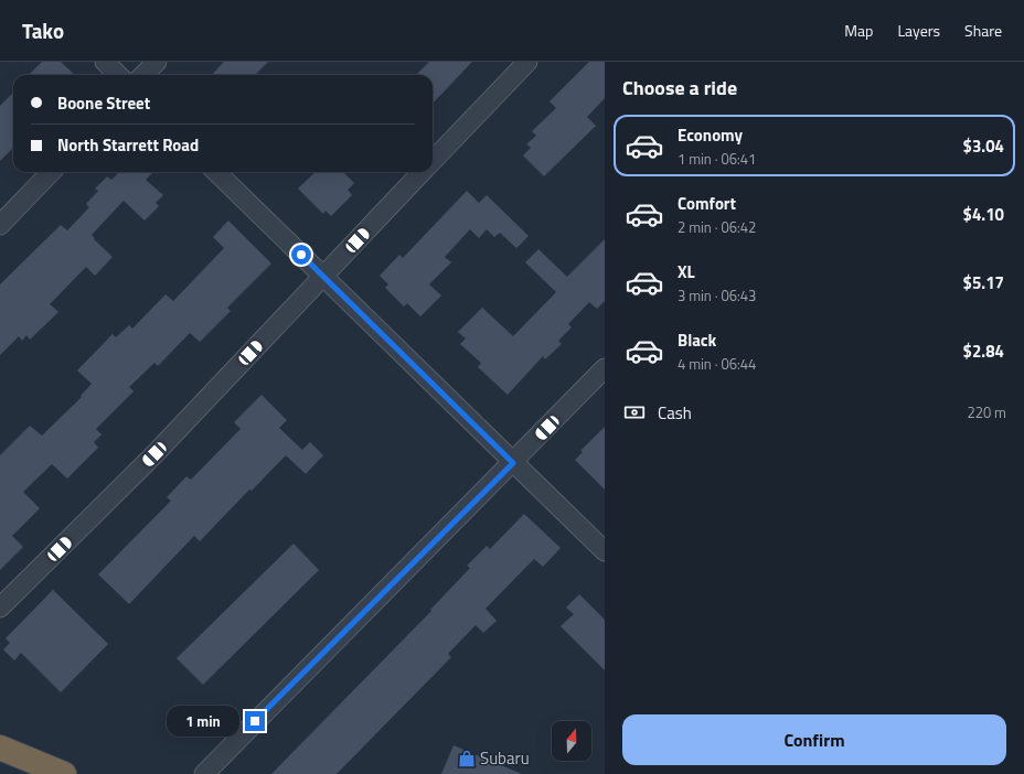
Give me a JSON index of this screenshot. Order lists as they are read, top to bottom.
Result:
{
  "places": {
    "shop": ["Subaru"]
  },
  "north": "top",
  "page": {
    "header": "Tako",
    "nav": ["Map", "Layers", "Share"],
    "heading": "Choose a ride",
    "banner": ["Boone Street", "North Starrett Road"],
    "list": [
      {
        "name": "Economy",
        "note": "1 min · 06:41",
        "value": "$3.04"
      },
      {
        "name": "Comfort",
        "note": "2 min · 06:42",
        "value": "$4.10"
      },
      {
        "name": "XL",
        "note": "3 min · 06:43",
        "value": "$5.17"
      },
      {
        "name": "Black",
        "note": "4 min · 06:44",
        "value": "$2.84"
      }
    ],
    "pay": ["Cash", "220 m"],
    "bubble": "1 min",
    "buttons": "Confirm"
  }
}
